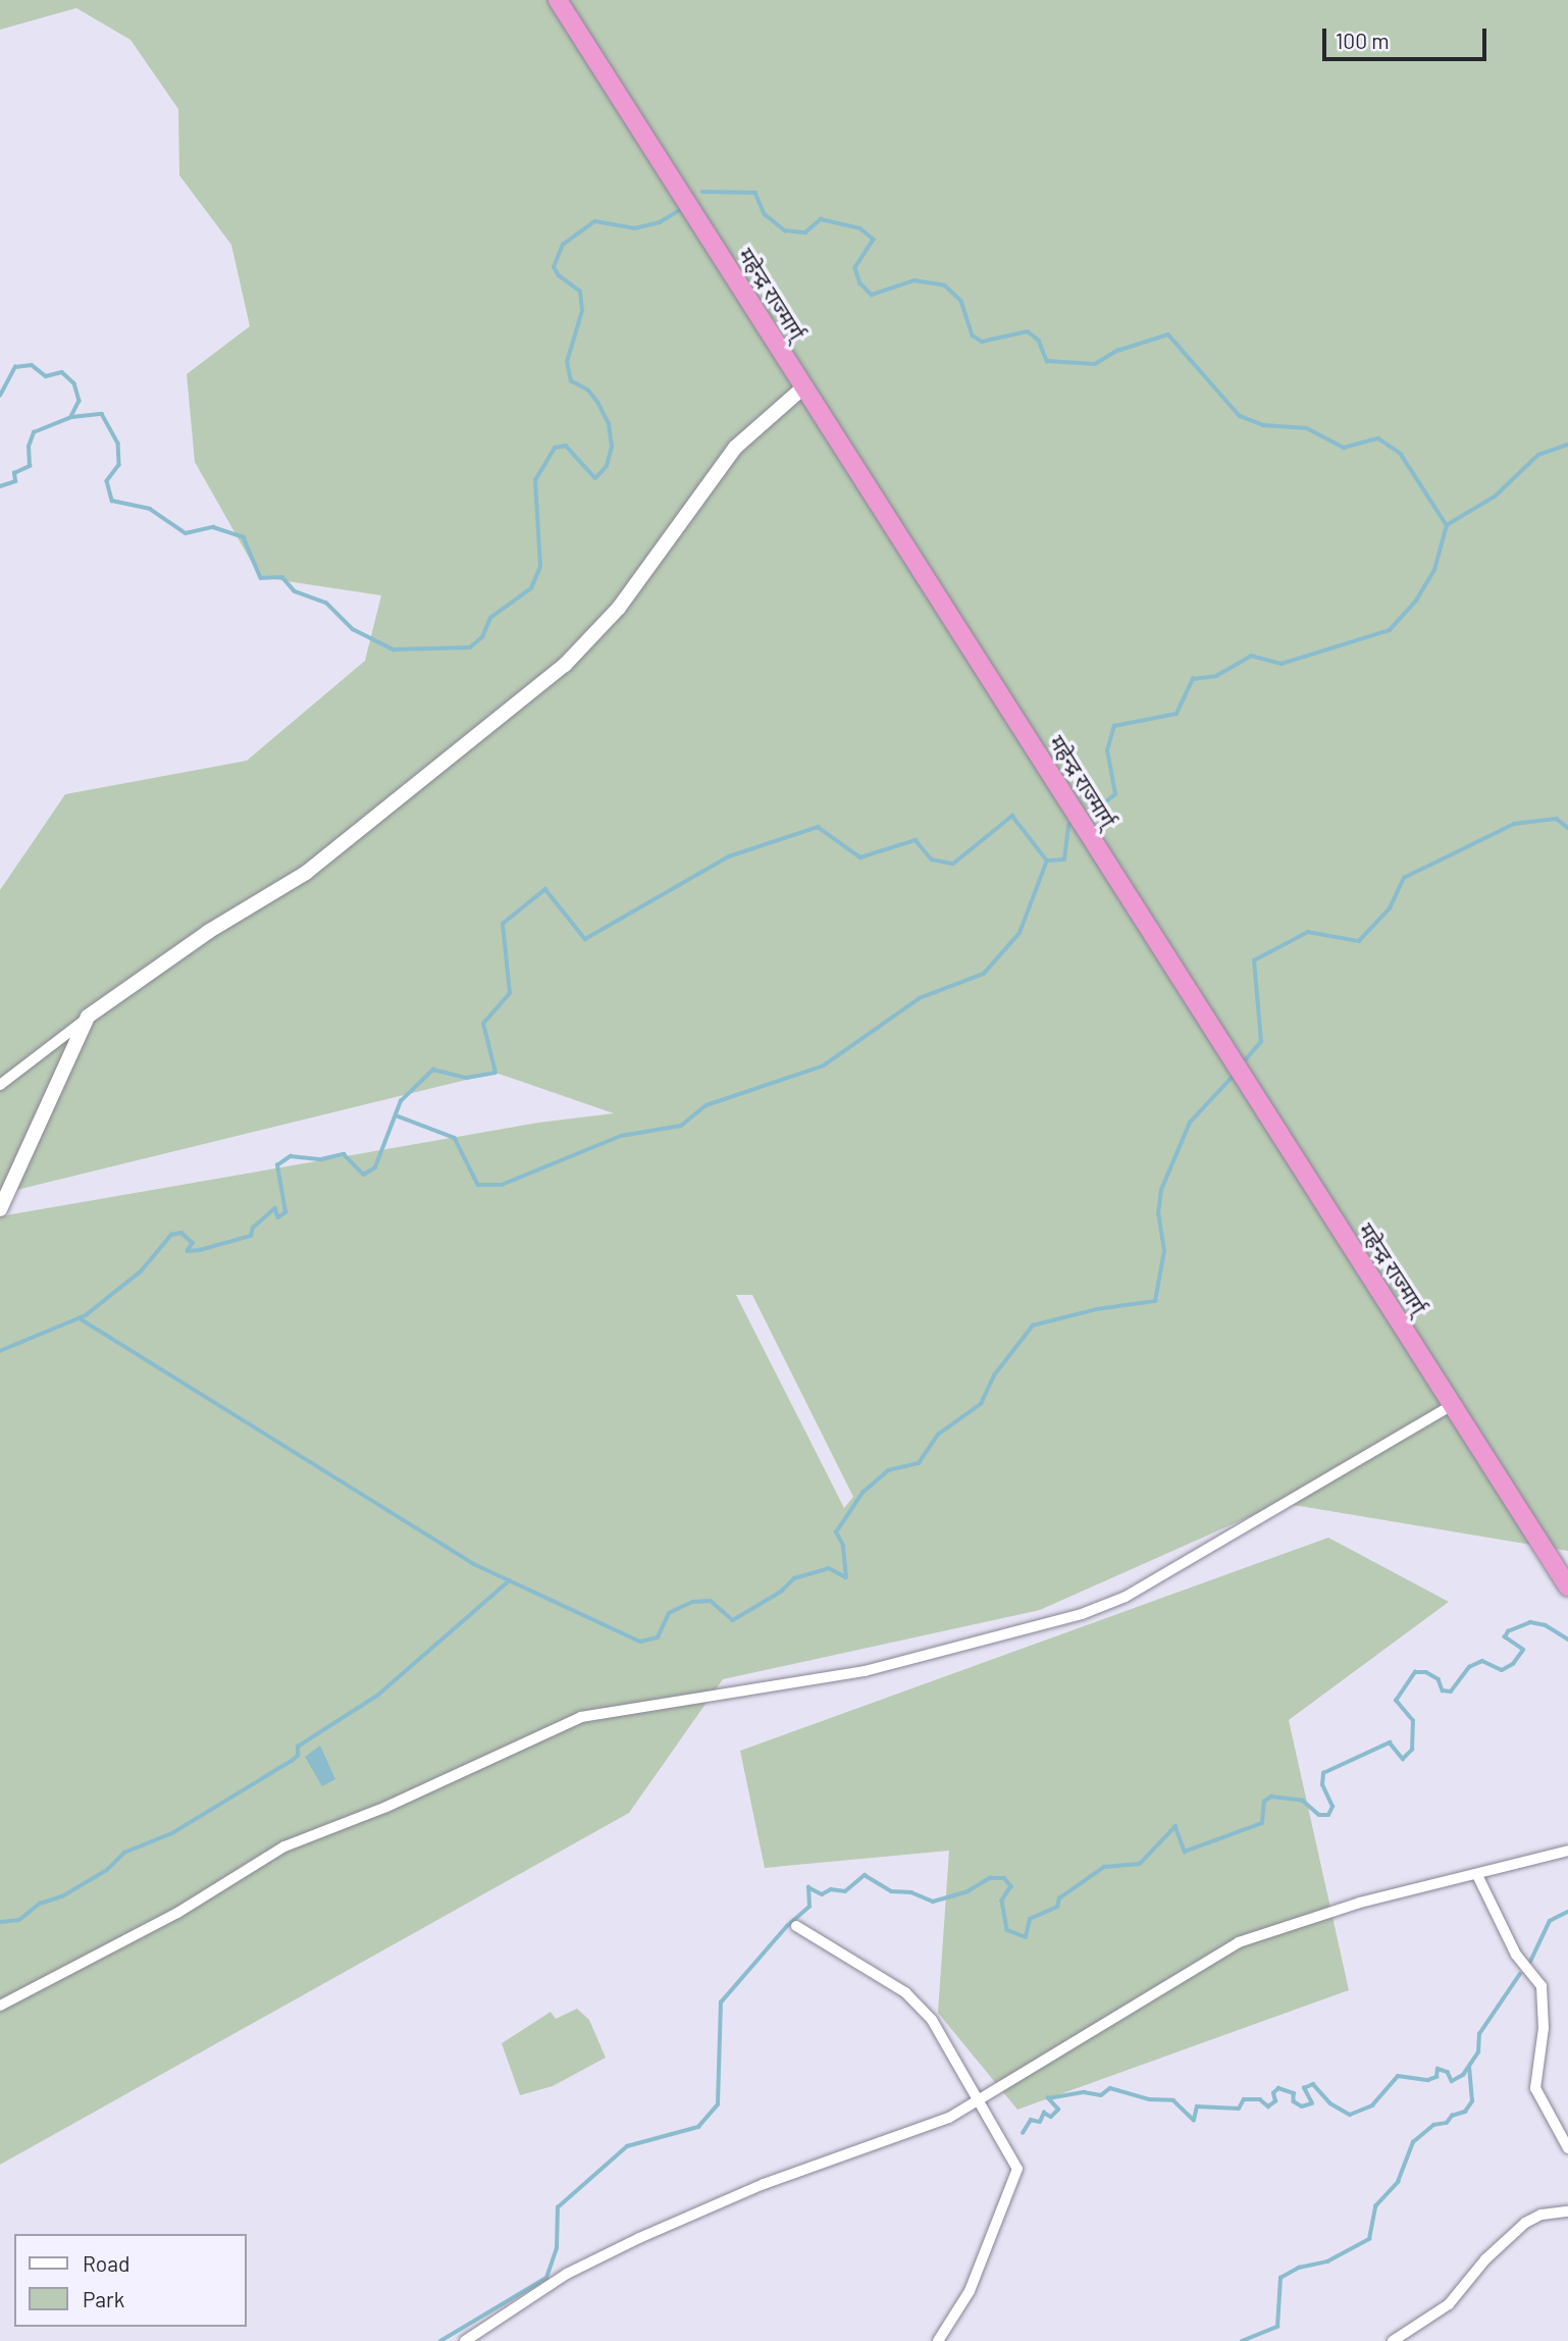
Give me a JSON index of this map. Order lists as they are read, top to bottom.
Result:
{
  "streets": {
    "highway": ["महेन्द्र राज्मार्ग्"]
  },
  "legend": ["Road", "Park"],
  "scale_bar": "100 m"
}
